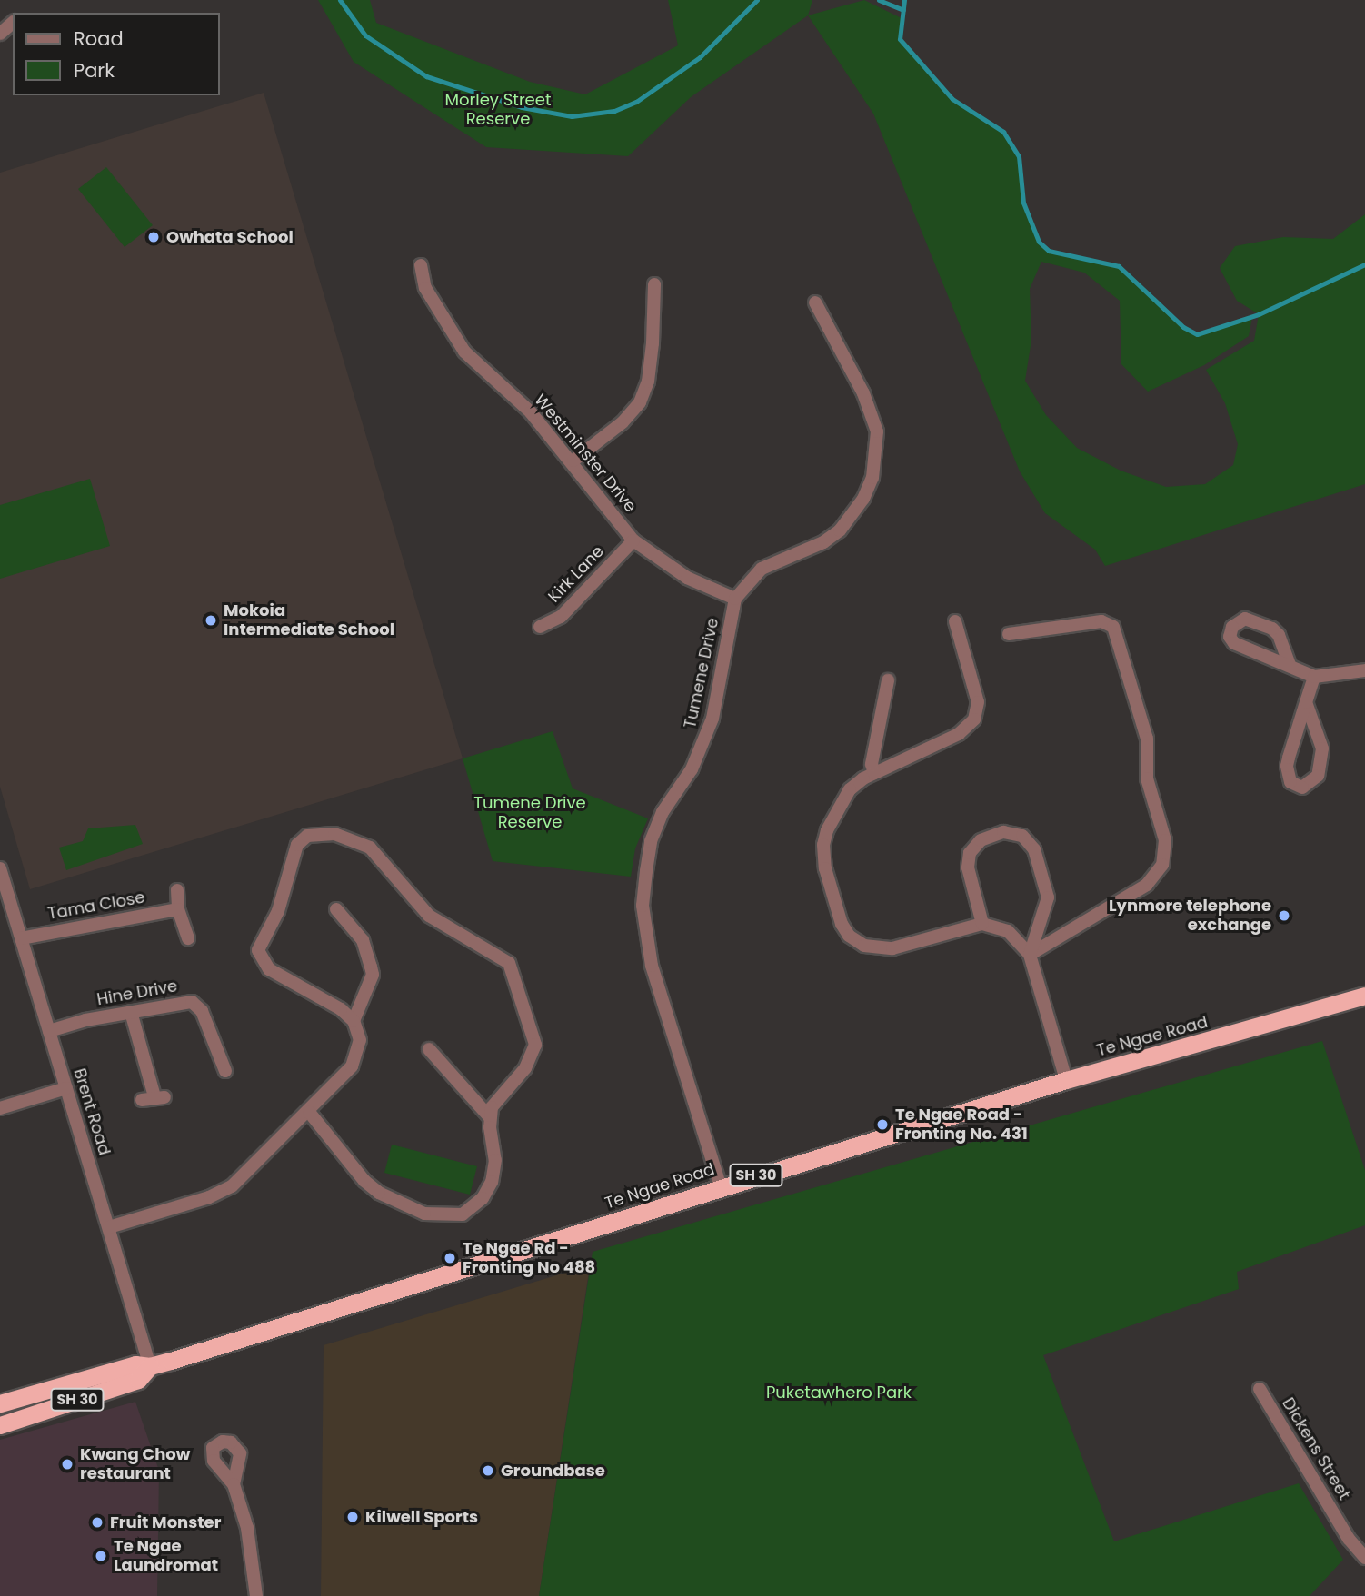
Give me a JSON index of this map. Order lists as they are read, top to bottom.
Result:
{
  "streets": {
    "highway": ["Te Ngae Road", "SH 30"],
    "street": [
      "Westminster Drive",
      "Kirk Lane",
      "Tumene Drive",
      "Tama Close",
      "Hine Drive",
      "Brent Road",
      "Dickens Street"
    ]
  },
  "crossings": [
    ["Westminster Drive", "Kirk Lane"],
    ["Westminster Drive", "Tumene Drive"],
    ["Tumene Drive", "Te Ngae Road"],
    ["Tama Close", "Brent Road"],
    ["Hine Drive", "Brent Road"],
    ["Te Ngae Road", "Brent Road"]
  ],
  "parks": ["Morley Street Reserve", "Tumene Drive Reserve", "Puketawhero Park"],
  "places": [
    "Owhata School",
    "Mokoia Intermediate School",
    "Lynmore telephone exchange",
    "Te Ngae Road - Fronting No. 431",
    "Te Ngae Rd - Fronting No 488",
    "Kwang Chow restaurant",
    "Groundbase",
    "Kilwell Sports",
    "Fruit Monster",
    "Te Ngae Laundromat"
  ],
  "legend": ["Road", "Park"]
}
